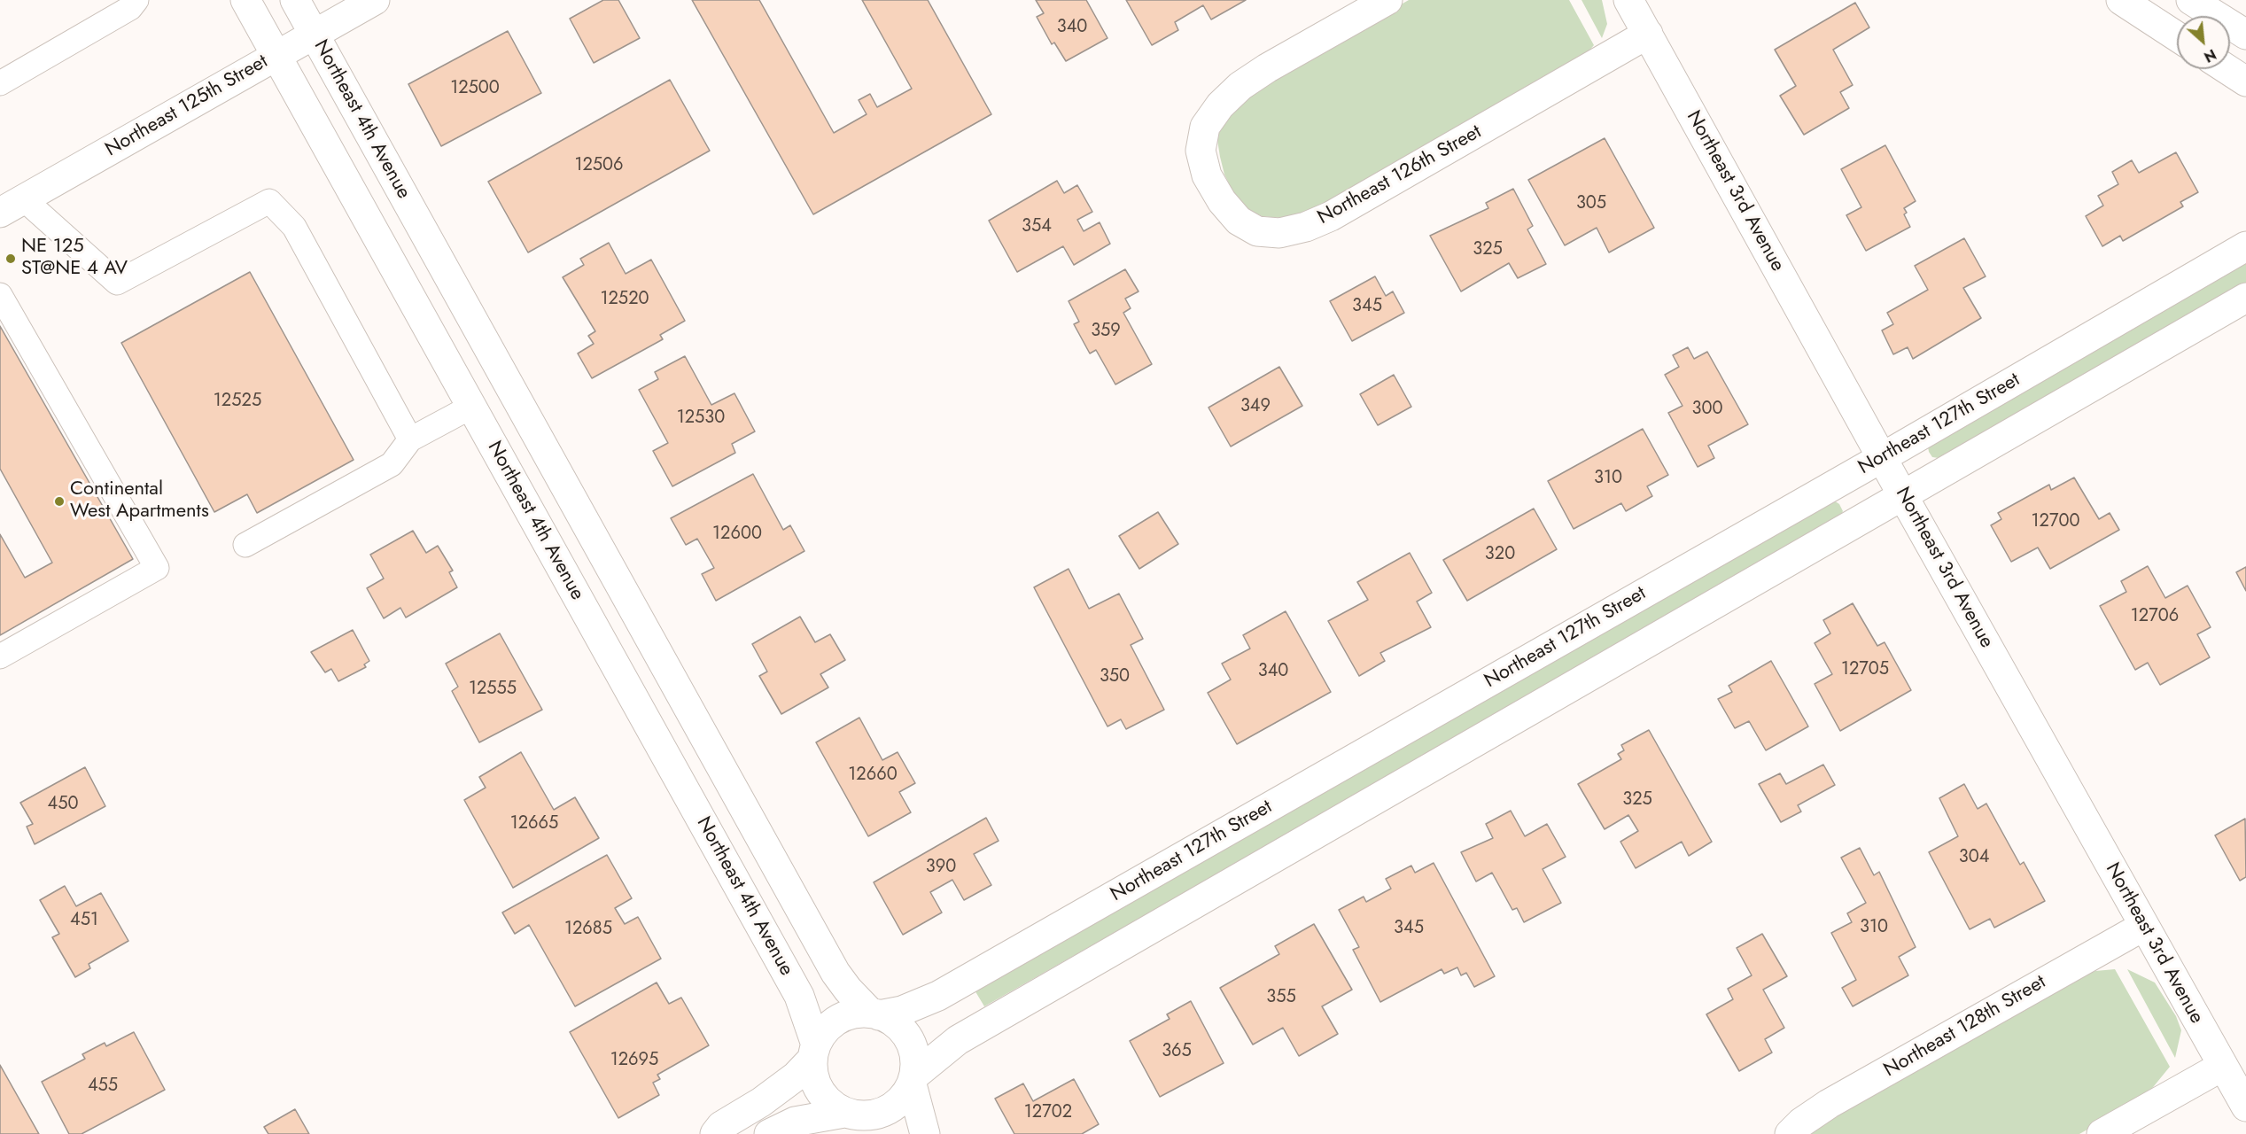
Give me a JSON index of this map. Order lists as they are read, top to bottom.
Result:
{
  "streets": {
    "street": [
      "Northeast 125th Street",
      "Northeast 4th Avenue",
      "Northeast 126th Street",
      "Northeast 3rd Avenue",
      "Northeast 127th Street",
      "Northeast 128th Street"
    ]
  },
  "crossings": [
    ["Northeast 125th Street", "Northeast 4th Avenue"],
    ["Northeast 4th Avenue", "Northeast 127th Street"],
    ["Northeast 126th Street", "Northeast 3rd Avenue"],
    ["Northeast 3rd Avenue", "Northeast 127th Street"],
    ["Northeast 3rd Avenue", "Northeast 128th Street"]
  ],
  "places": ["NE 125 ST@NE 4 AV", "Continental West Apartments"],
  "house_numbers": [
    "340",
    "12500",
    "12506",
    "305",
    "354",
    "325",
    "12520",
    "345",
    "359",
    "12525",
    "349",
    "300",
    "12530",
    "310",
    "12700",
    "12600",
    "320",
    "12706",
    "12705",
    "340",
    "350",
    "12555",
    "12660",
    "325",
    "450",
    "12665",
    "304",
    "390",
    "451",
    "310",
    "345",
    "12685",
    "355",
    "365",
    "12695",
    "455",
    "12702"
  ],
  "north": "bottom right"
}
